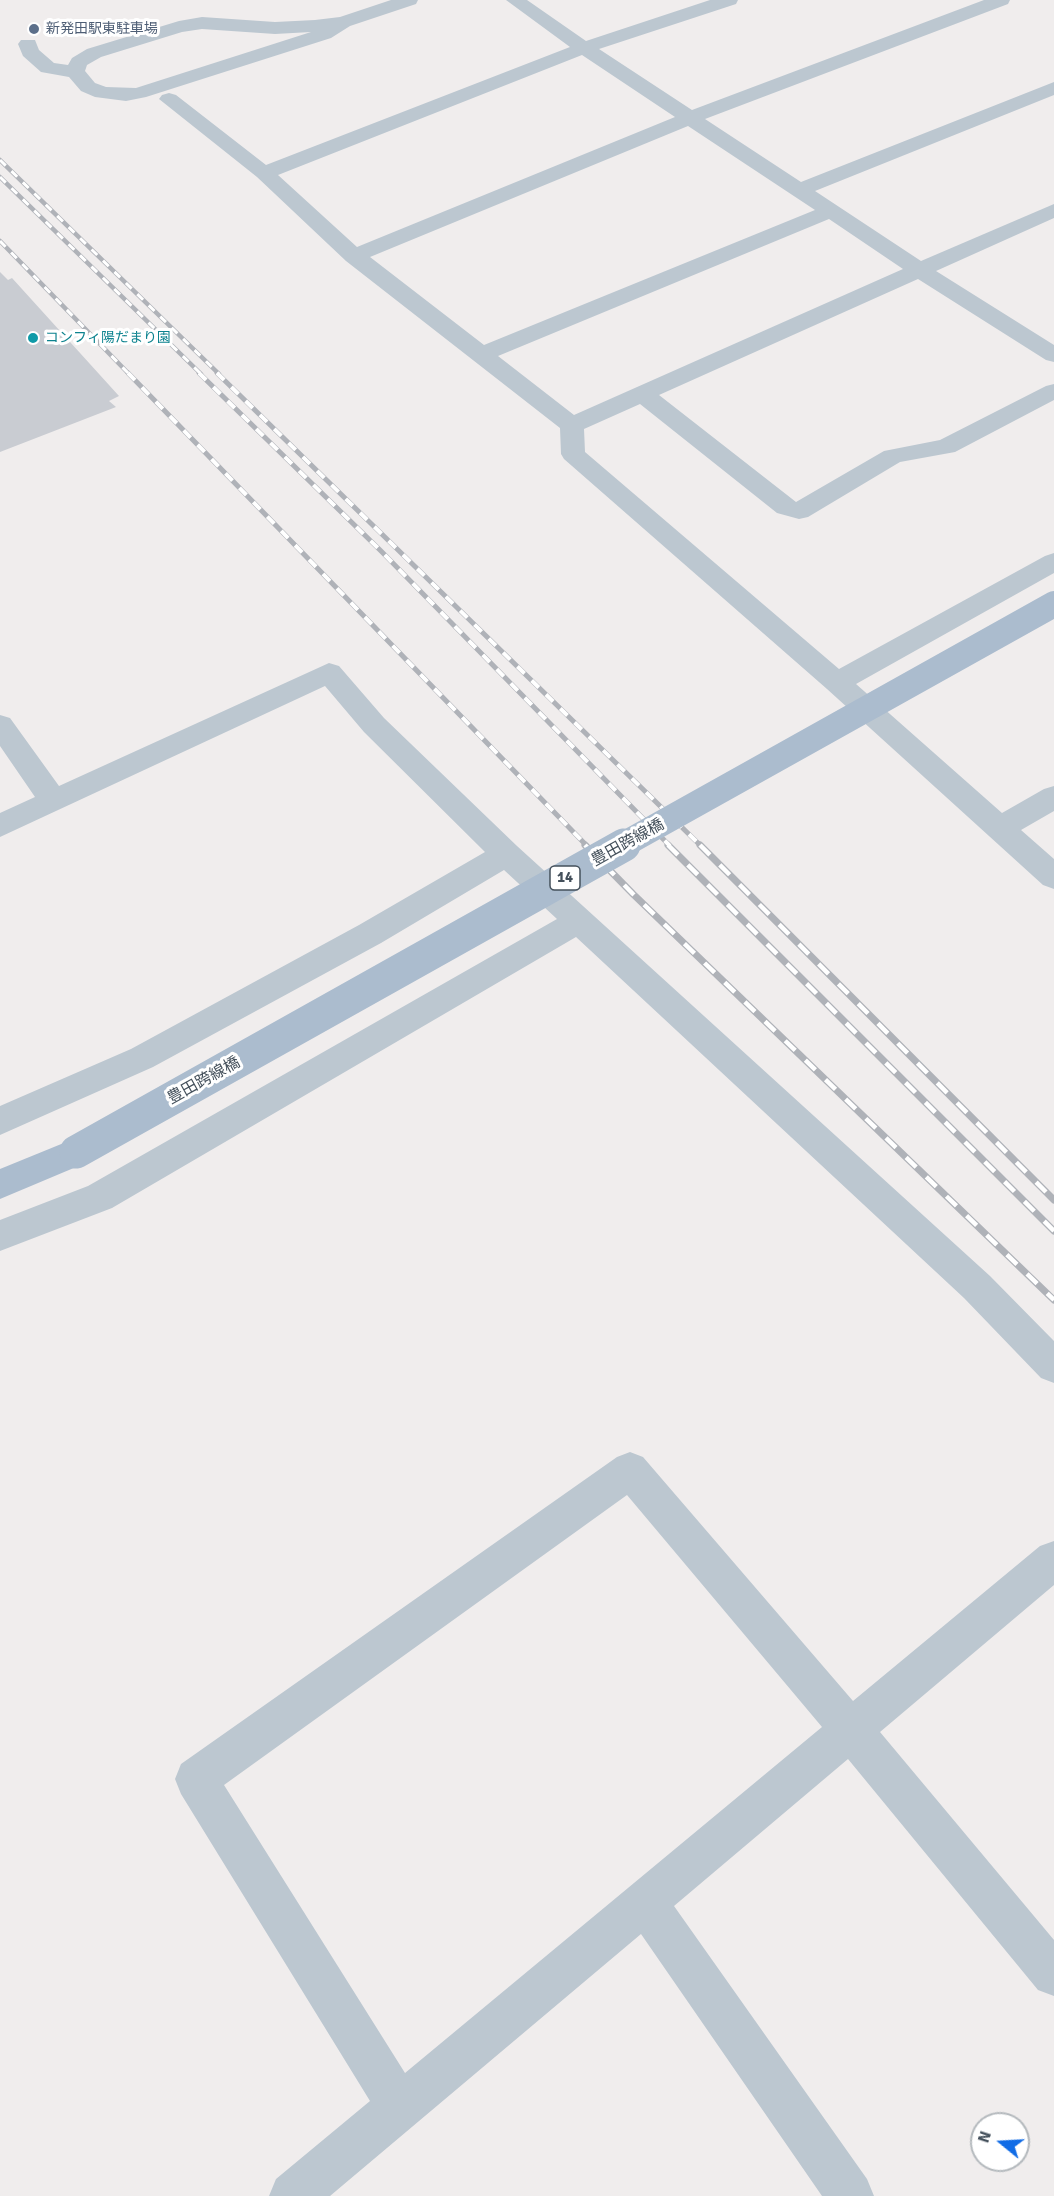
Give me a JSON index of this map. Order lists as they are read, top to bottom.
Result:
{
  "streets": {
    "main road": ["豊田跨線橋", "14"]
  },
  "places": ["新発田駅東駐車場", "コンフィ陽だまり園"],
  "north": "left"
}
